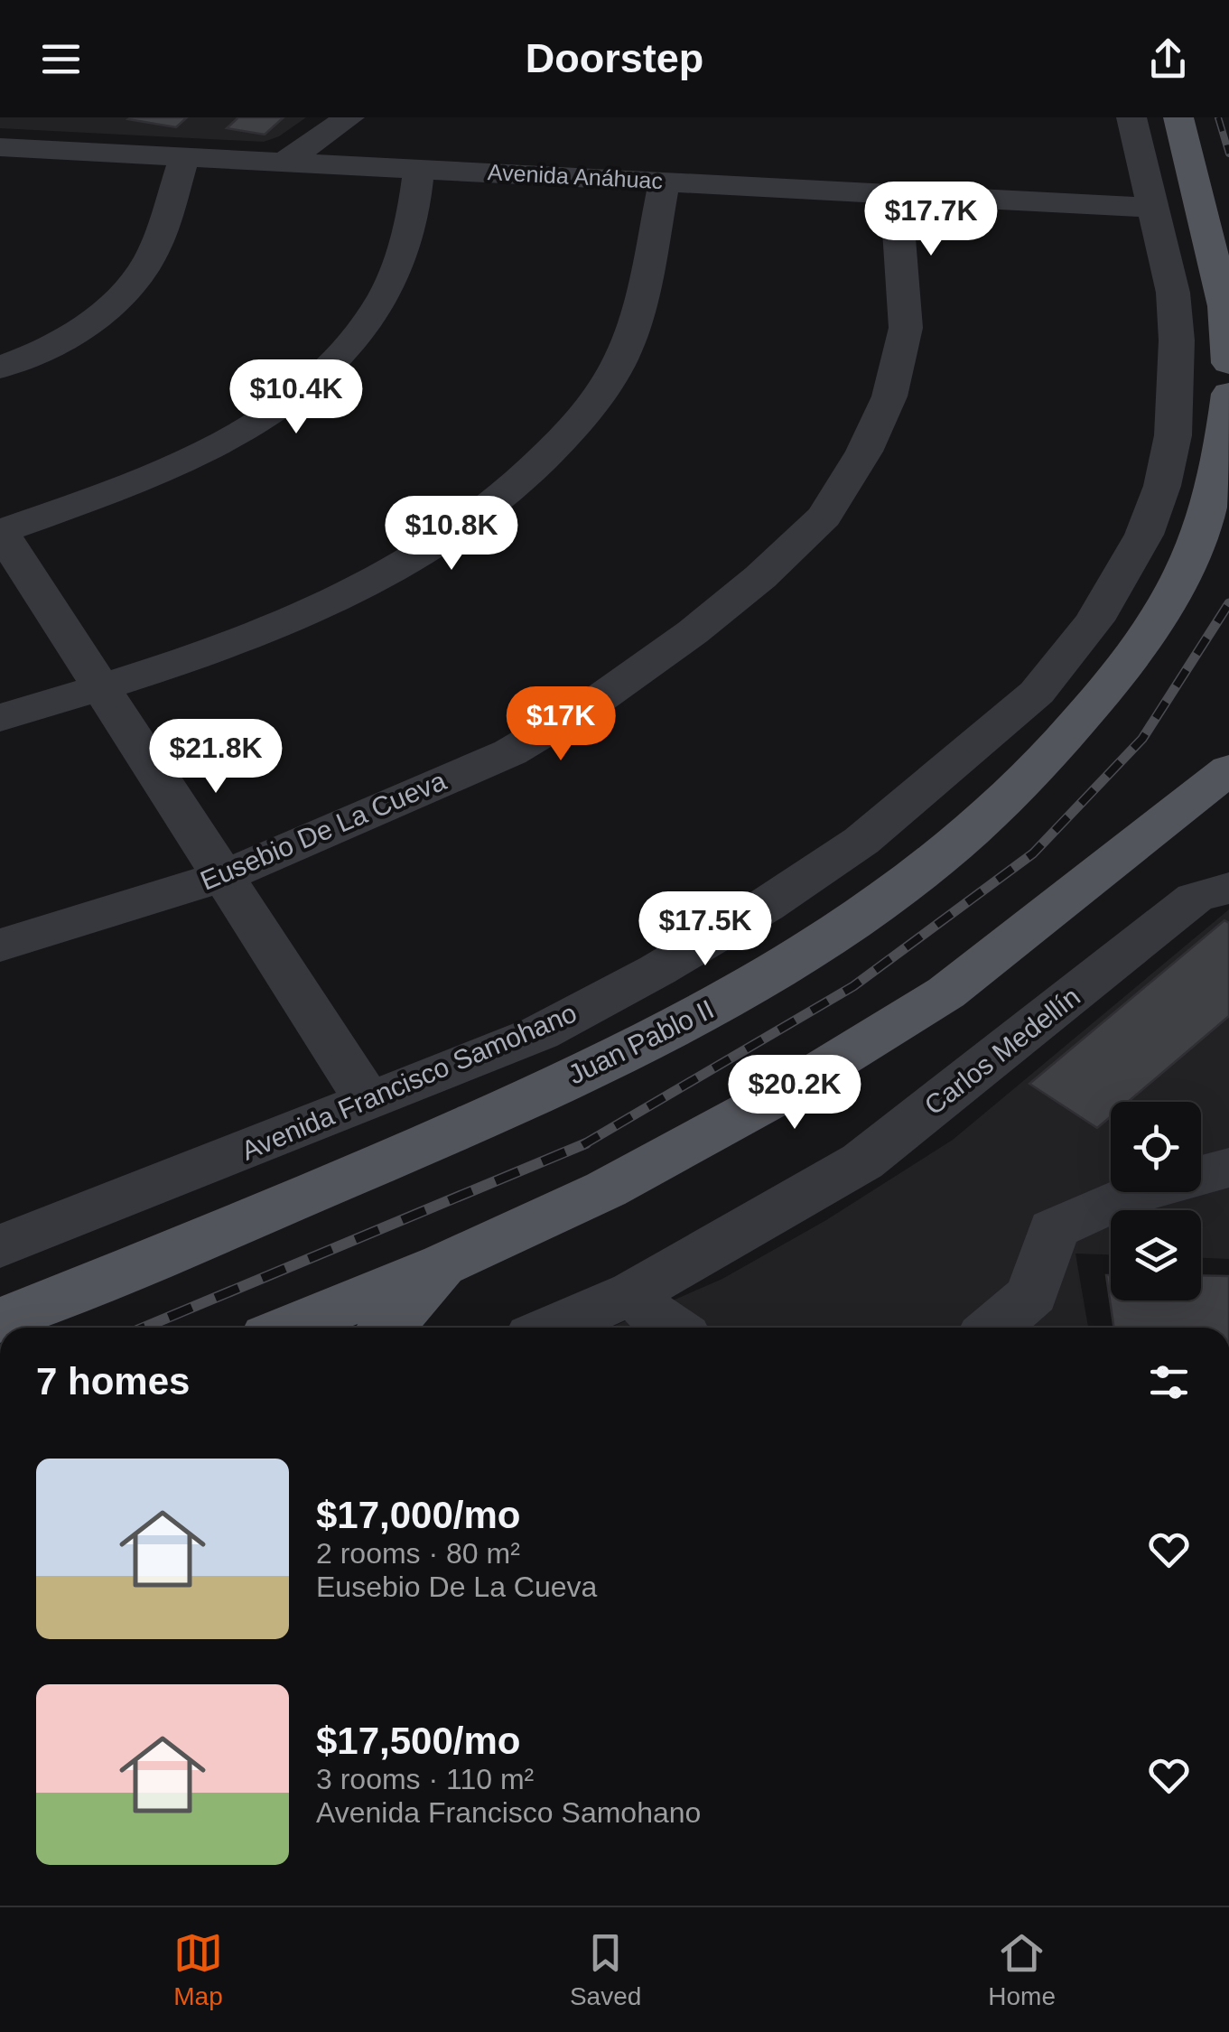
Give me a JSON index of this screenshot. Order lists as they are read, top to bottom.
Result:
{
  "streets": {
    "main road": ["Juan Pablo II"],
    "street": [
      "Avenida Anáhuac",
      "Eusebio De La Cueva",
      "Carlos Medellín",
      "Avenida Francisco Samohano"
    ]
  },
  "crossings": [
    ["Avenida Anáhuac", "Eusebio De La Cueva"],
    ["Avenida Anáhuac", "Avenida Francisco Samohano"]
  ],
  "page": {
    "header": "Doorstep",
    "price": [
      "$17.7K",
      "$10.4K",
      "$10.8K",
      "$17K",
      "$21.8K",
      "$17.5K",
      "$20.2K"
    ],
    "heading": "7 homes",
    "list": [
      {
        "name": "$17,000/mo",
        "note": "2 rooms · 80 m² · Eusebio De La Cueva"
      },
      {
        "name": "$17,500/mo",
        "note": "3 rooms · 110 m² · Avenida Francisco Samohano"
      }
    ],
    "tabs": ["Map", "Saved", "Home"]
  }
}
